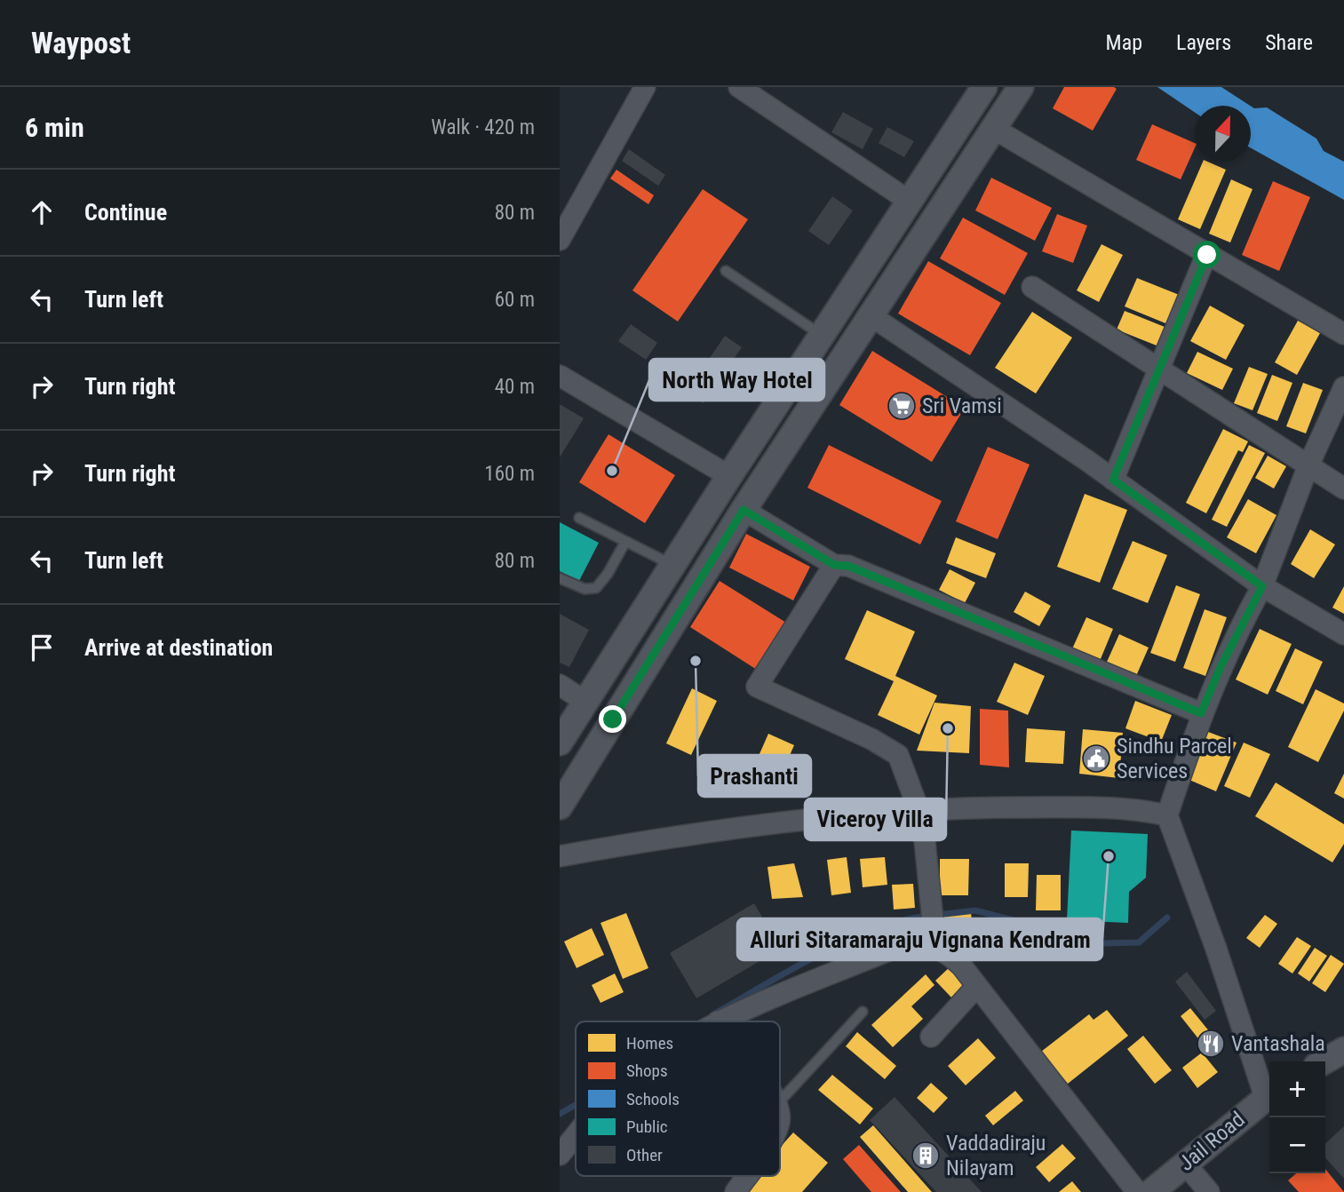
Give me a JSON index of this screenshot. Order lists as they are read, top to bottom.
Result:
{
  "streets": {
    "street": ["Jail Road"]
  },
  "places": {
    "supermarket": ["Sri Vamsi"],
    "other": [
      "North Way Hotel",
      "Prashanti",
      "Viceroy Villa",
      "Alluri Sitaramaraju Vignana Kendram"
    ],
    "public building": ["Sindhu Parcel Services"],
    "restaurant": ["Vantashala"],
    "building": ["Vaddadiraju Nilayam"]
  },
  "legend": [
    "Homes",
    "Shops",
    "Schools",
    "Public",
    "Other"
  ],
  "north": "top",
  "page": {
    "header": "Waypost",
    "nav": ["Map", "Layers", "Share"],
    "heading": ["6 min", "Walk · 420 m"],
    "list": [
      ["Continue", "80 m"],
      ["Turn left", "60 m"],
      ["Turn right", "40 m"],
      ["Turn right", "160 m"],
      ["Turn left", "80 m"],
      "Arrive at destination"
    ],
    "map_buttons": ["+", "−"]
  }
}
